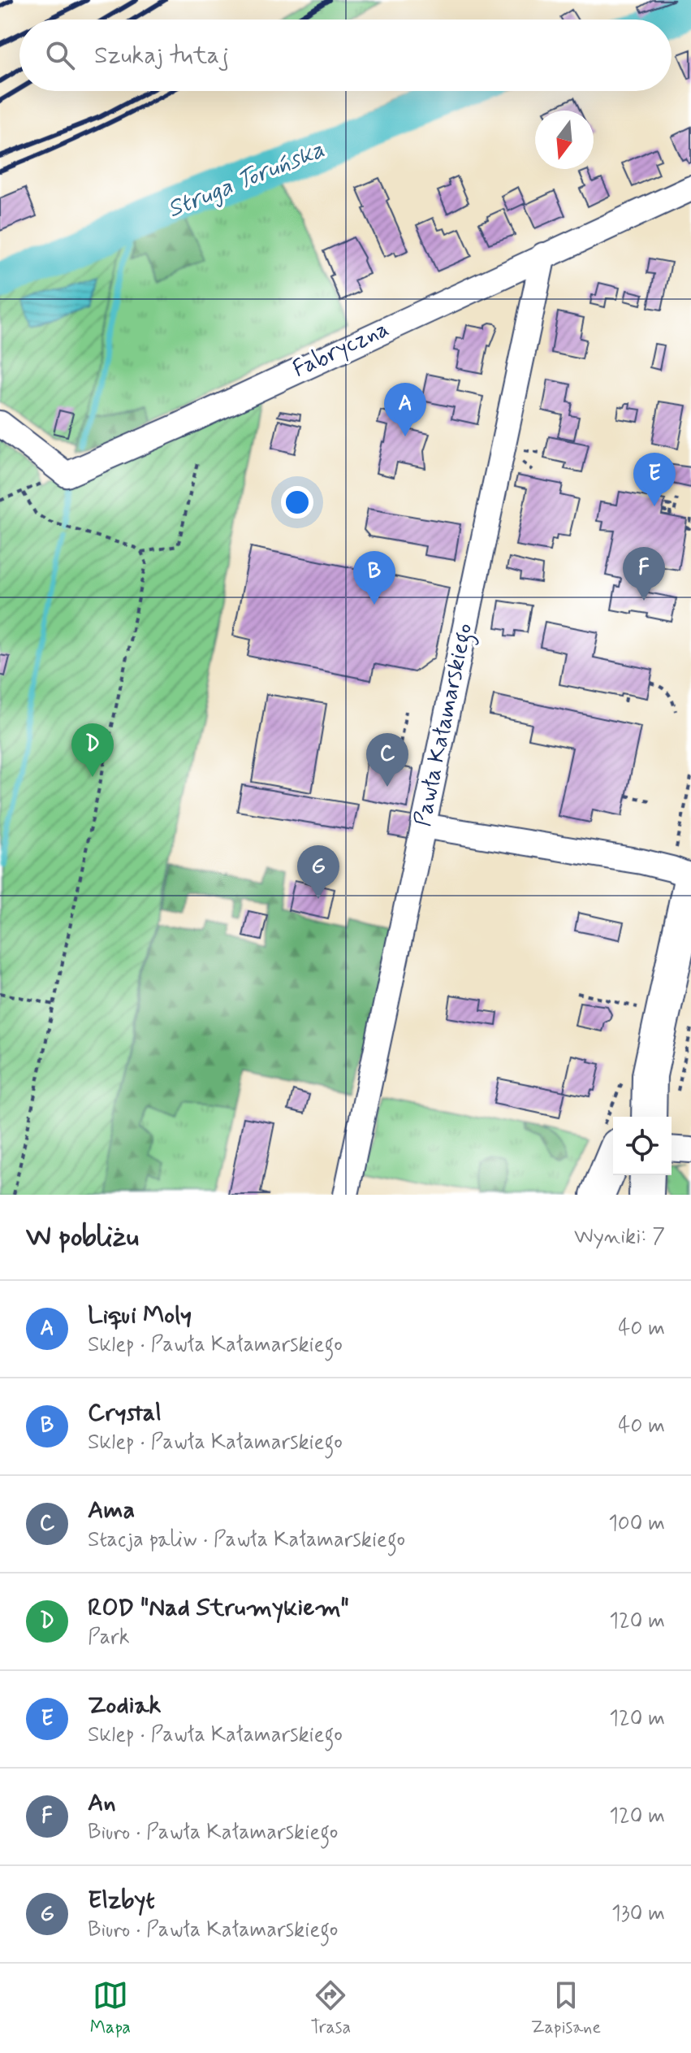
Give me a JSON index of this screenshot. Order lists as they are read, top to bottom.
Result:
{
  "streets": {
    "street": ["Fabryczna", "Pawła Kałamarskiego"]
  },
  "crossings": [
    ["Fabryczna", "Pawła Kałamarskiego"]
  ],
  "water": ["Struga Toruńska"],
  "north": "bottom",
  "page": {
    "search": "Szukaj tutaj",
    "pins": [
      "A",
      "E",
      "F",
      "B",
      "D",
      "C",
      "G"
    ],
    "heading": ["W pobliżu", "Wyniki: 7"],
    "list": [
      {
        "mark": "A",
        "name": "Liqui Moly",
        "note": "Sklep · Pawła Kałamarskiego",
        "value": "40 m"
      },
      {
        "mark": "B",
        "name": "Crystal",
        "note": "Sklep · Pawła Kałamarskiego",
        "value": "40 m"
      },
      {
        "mark": "C",
        "name": "Ama",
        "note": "Stacja paliw · Pawła Kałamarskiego",
        "value": "100 m"
      },
      {
        "mark": "D",
        "name": "ROD \"Nad Strumykiem\"",
        "note": "Park",
        "value": "120 m"
      },
      {
        "mark": "E",
        "name": "Zodiak",
        "note": "Sklep · Pawła Kałamarskiego",
        "value": "120 m"
      },
      {
        "mark": "F",
        "name": "An",
        "note": "Biuro · Pawła Kałamarskiego",
        "value": "120 m"
      },
      {
        "mark": "G",
        "name": "Elzbyt",
        "note": "Biuro · Pawła Kałamarskiego",
        "value": "130 m"
      }
    ],
    "nav": ["Mapa", "Trasa", "Zapisane"]
  }
}
